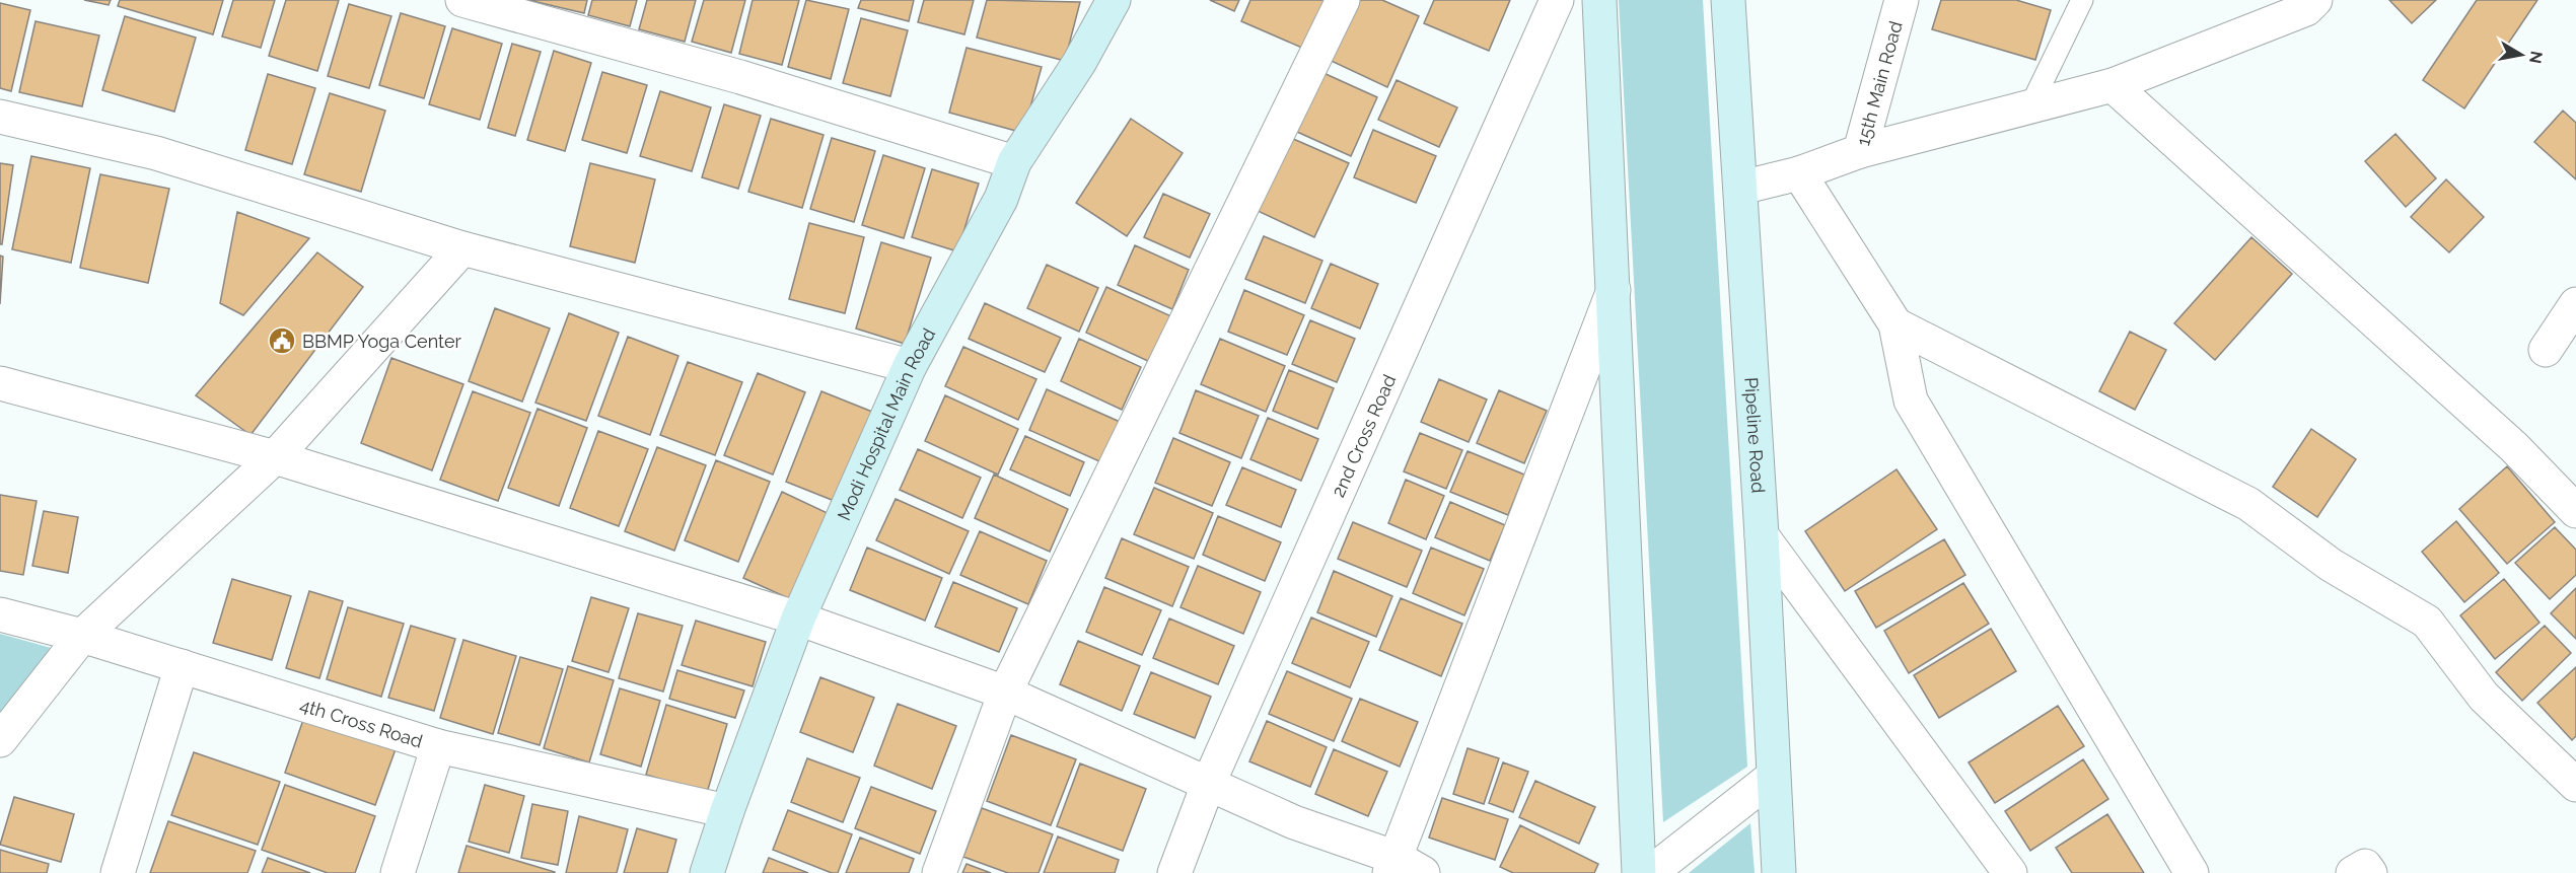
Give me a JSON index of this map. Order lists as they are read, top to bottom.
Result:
{
  "streets": {
    "main road": ["Modi Hospital Main Road", "Pipeline Road"],
    "street": ["15th Main Road", "2nd Cross Road", "4th Cross Road"]
  },
  "crossings": [
    ["15th Main Road", "Pipeline Road"],
    ["Modi Hospital Main Road", "4th Cross Road"]
  ],
  "places": {
    "public building": ["BBMP Yoga Center"]
  },
  "north": "right"
}
